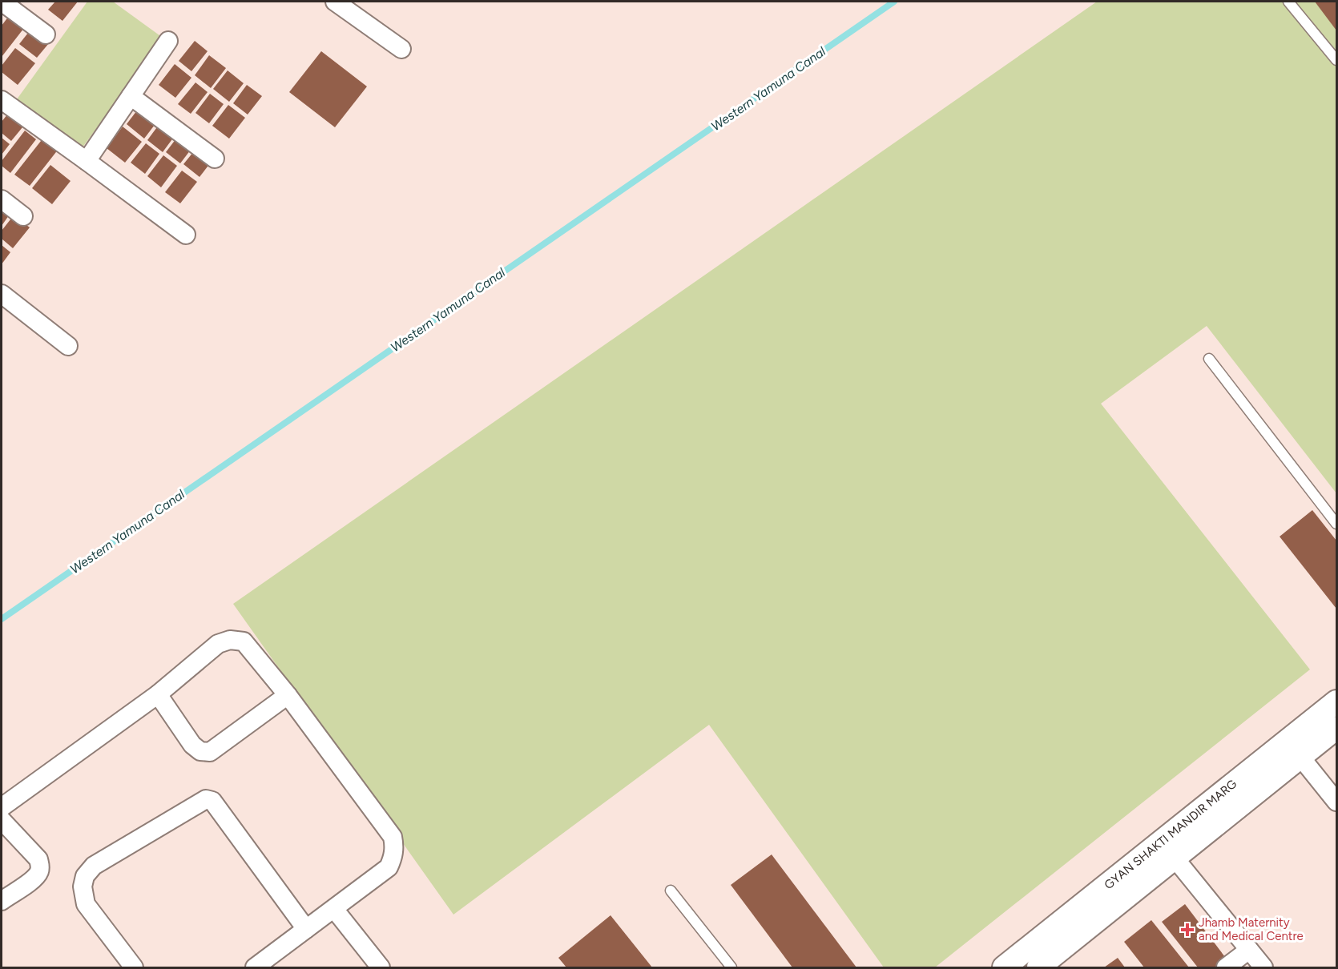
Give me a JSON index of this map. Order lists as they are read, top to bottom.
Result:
{
  "streets": {
    "street": ["GYAN SHAKTI MANDIR MARG"]
  },
  "water": ["Western Yamuna Canal"],
  "places": {
    "health": ["Jhamb Maternity and Medical Centre"]
  }
}
